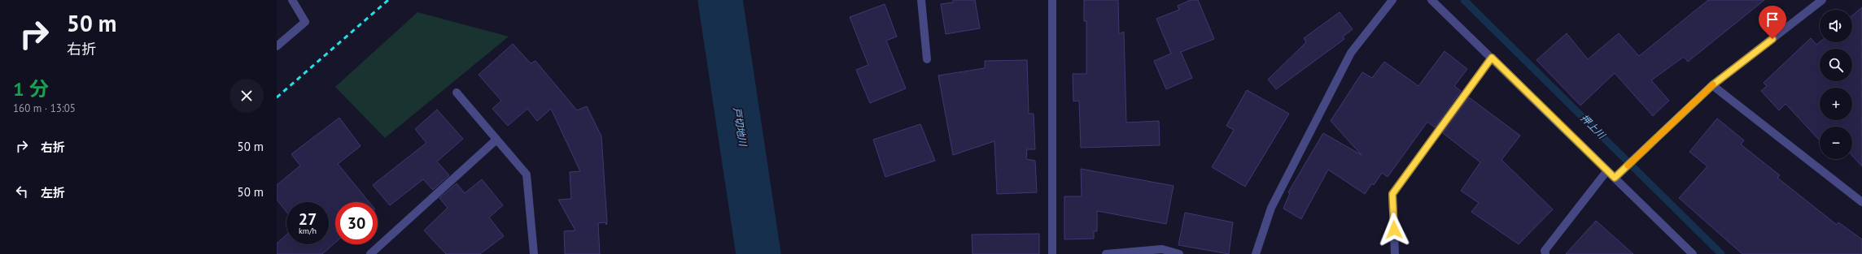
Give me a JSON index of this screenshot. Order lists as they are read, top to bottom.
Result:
{
  "water": ["戸切地川", "押上川"],
  "page": {
    "turn": ["50 m", "右折"],
    "map_buttons": ["+", "−"],
    "heading": ["1 分", "160 m · 13:05"],
    "list": [
      {
        "name": "右折",
        "value": "50 m"
      },
      {
        "name": "左折",
        "value": "50 m"
      }
    ],
    "speed": "27 km/h",
    "limit": "30"
  }
}
